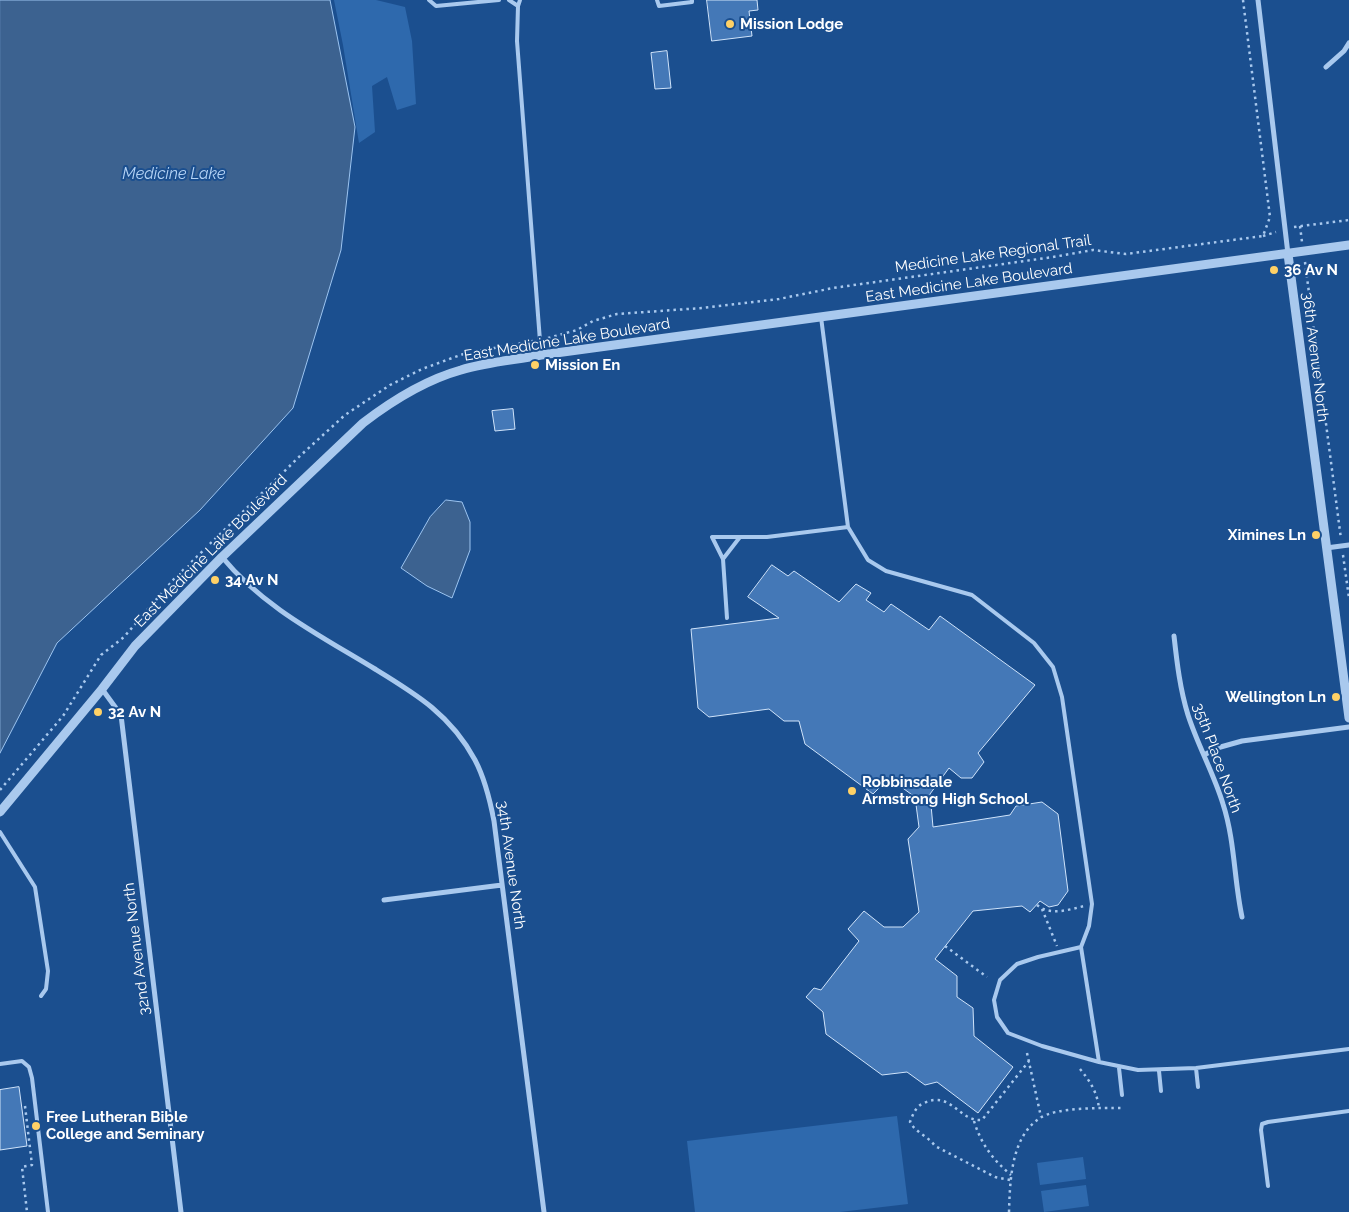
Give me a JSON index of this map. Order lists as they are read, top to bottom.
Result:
{
  "streets": {
    "street": [
      "East Medicine Lake Boulevard",
      "36th Avenue North",
      "35th Place North",
      "34th Avenue North",
      "32nd Avenue North"
    ],
    "path": ["Medicine Lake Regional Trail"]
  },
  "crossings": [
    ["Medicine Lake Regional Trail", "36th Avenue North"],
    ["East Medicine Lake Boulevard", "36th Avenue North"],
    ["East Medicine Lake Boulevard", "34th Avenue North"],
    ["East Medicine Lake Boulevard", "32nd Avenue North"]
  ],
  "water": ["Medicine Lake"],
  "places": [
    "Mission Lodge",
    "36 Av N",
    "Mission En",
    "Ximines Ln",
    "34 Av N",
    "Wellington Ln",
    "32 Av N",
    "Robbinsdale Armstrong High School",
    "Free Lutheran Bible College and Seminary"
  ]
}
